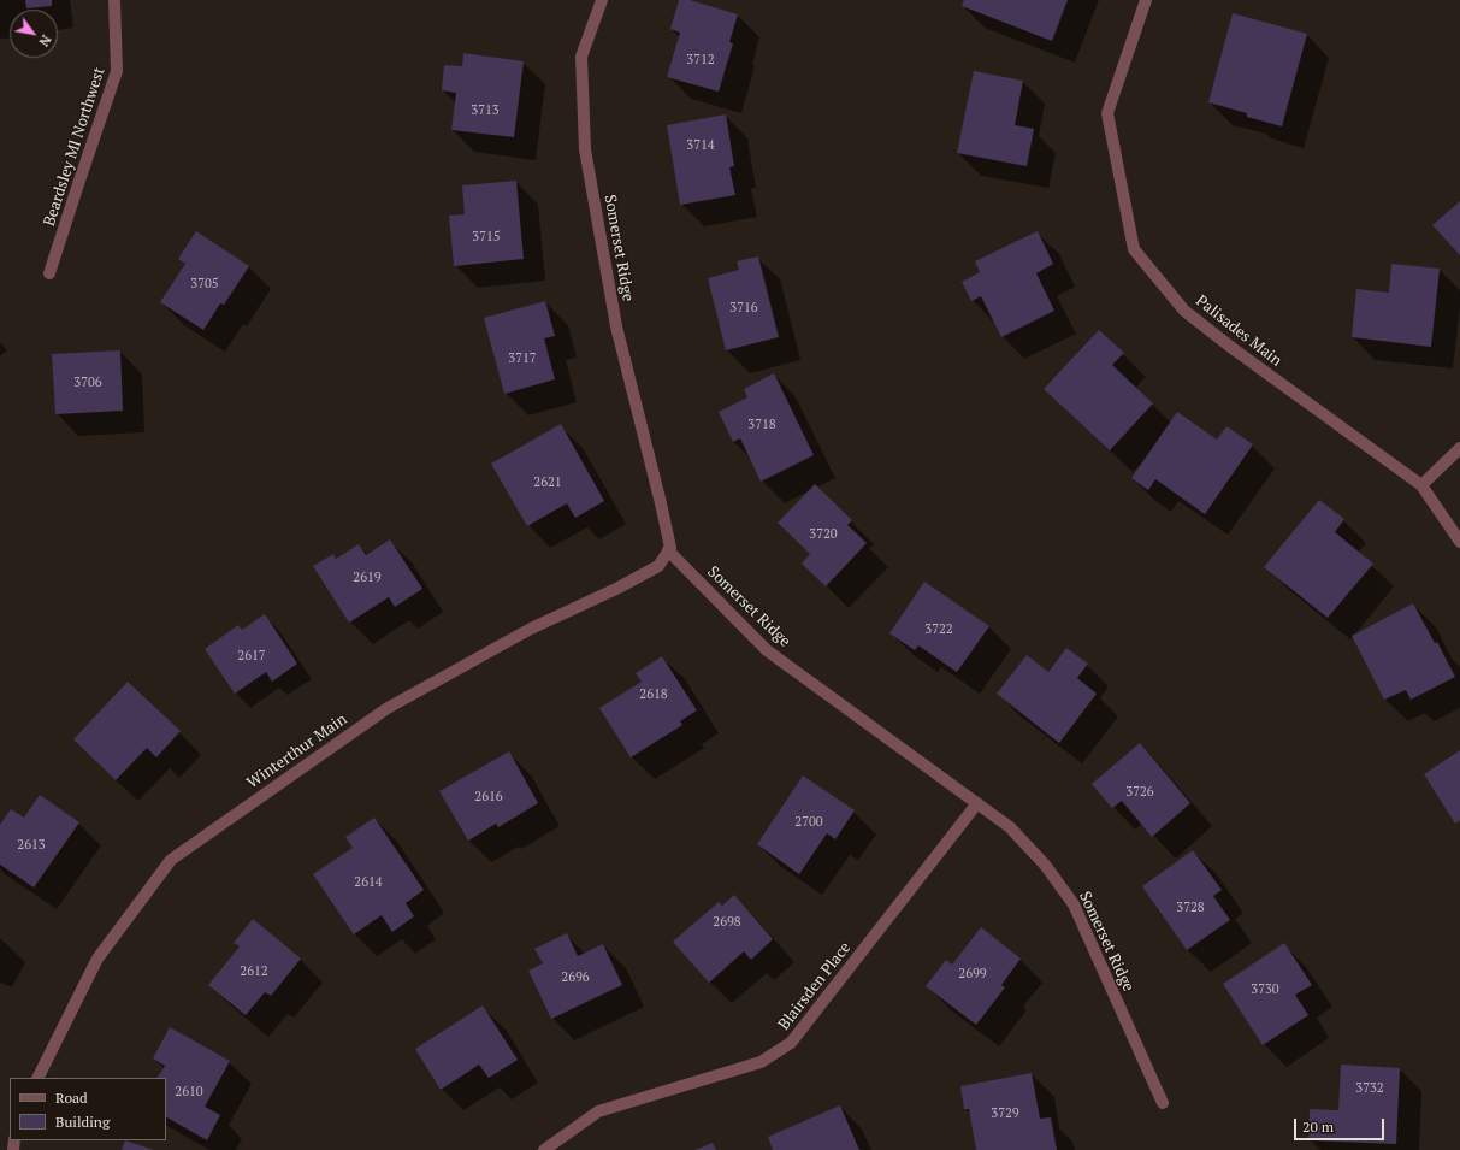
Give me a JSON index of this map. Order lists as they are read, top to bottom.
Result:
{
  "streets": {
    "street": [
      "Beardsley Ml Northwest",
      "Somerset Ridge",
      "Palisades Main",
      "Winterthur Main",
      "Blairsden Place"
    ]
  },
  "crossings": [
    ["Somerset Ridge", "Winterthur Main"],
    ["Somerset Ridge", "Blairsden Place"]
  ],
  "house_numbers": [
    "3712",
    "3713",
    "3714",
    "3715",
    "3705",
    "3716",
    "3717",
    "3706",
    "3718",
    "2621",
    "3720",
    "2619",
    "3722",
    "2617",
    "2618",
    "3726",
    "2616",
    "2700",
    "2613",
    "2614",
    "3728",
    "2698",
    "2612",
    "2699",
    "2696",
    "3730",
    "3732",
    "2610",
    "3729"
  ],
  "legend": ["Road", "Building"],
  "scale_bar": "20 m",
  "north": "bottom right"
}
